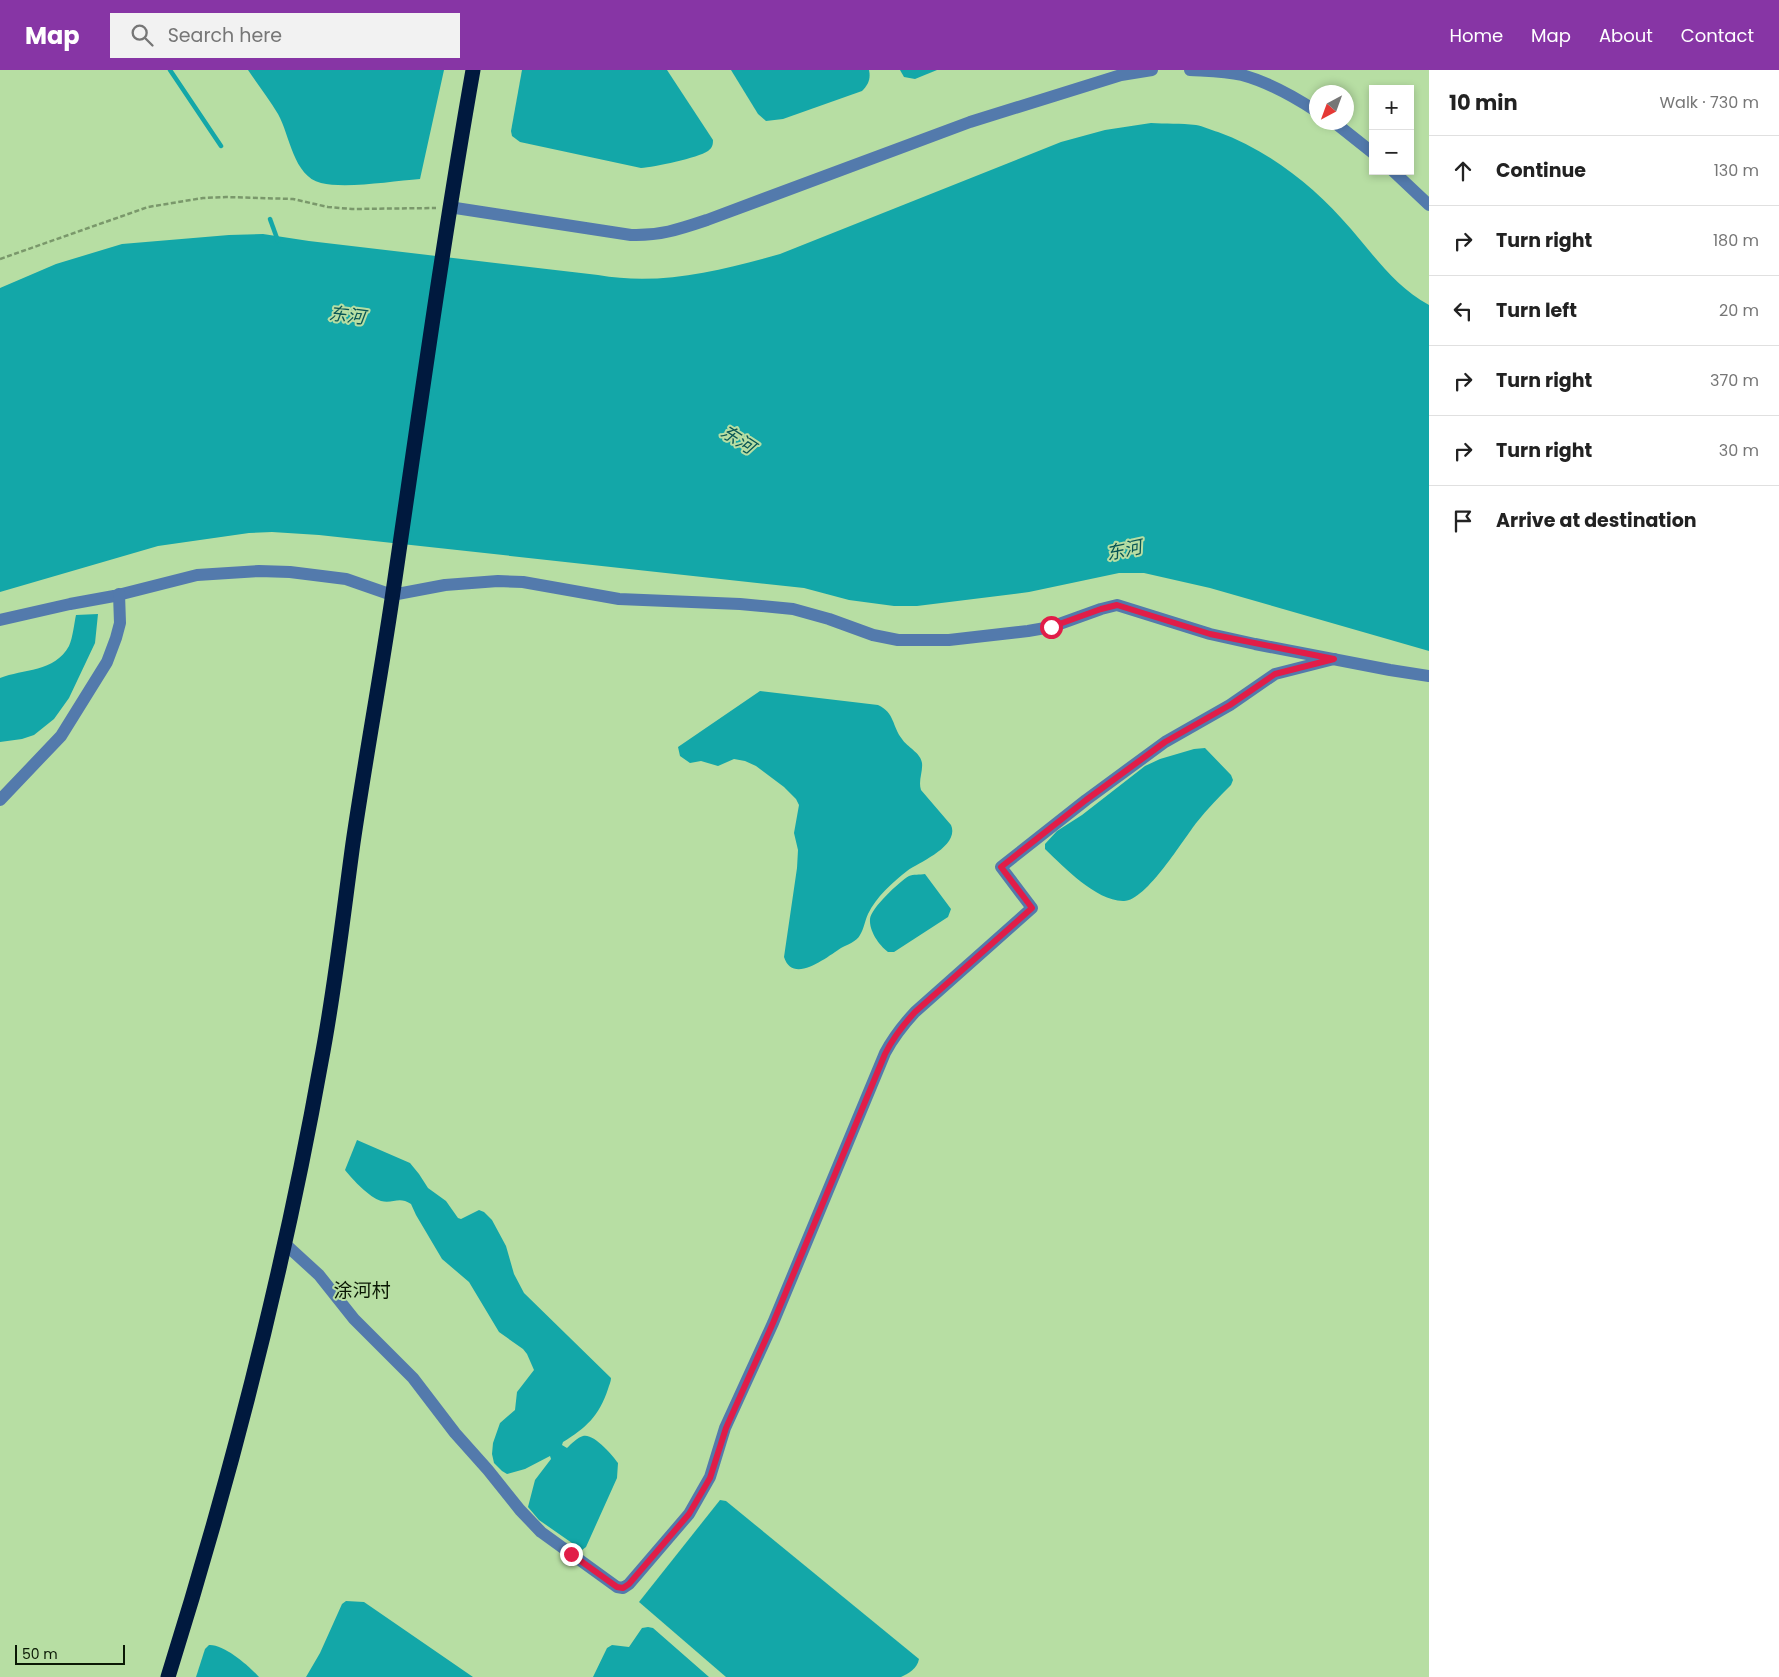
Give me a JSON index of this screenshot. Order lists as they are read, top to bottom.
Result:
{
  "districts": ["涂河村"],
  "water": ["东河"],
  "scale_bar": "50 m",
  "north": "bottom left",
  "page": {
    "header": "Map",
    "search": "Search here",
    "nav": [
      "Home",
      "Map",
      "About",
      "Contact"
    ],
    "heading": ["10 min", "Walk · 730 m"],
    "map_buttons": ["+", "−"],
    "list": [
      ["Continue", "130 m"],
      ["Turn right", "180 m"],
      ["Turn left", "20 m"],
      ["Turn right", "370 m"],
      ["Turn right", "30 m"],
      "Arrive at destination"
    ],
    "scale": "50 m"
  }
}
